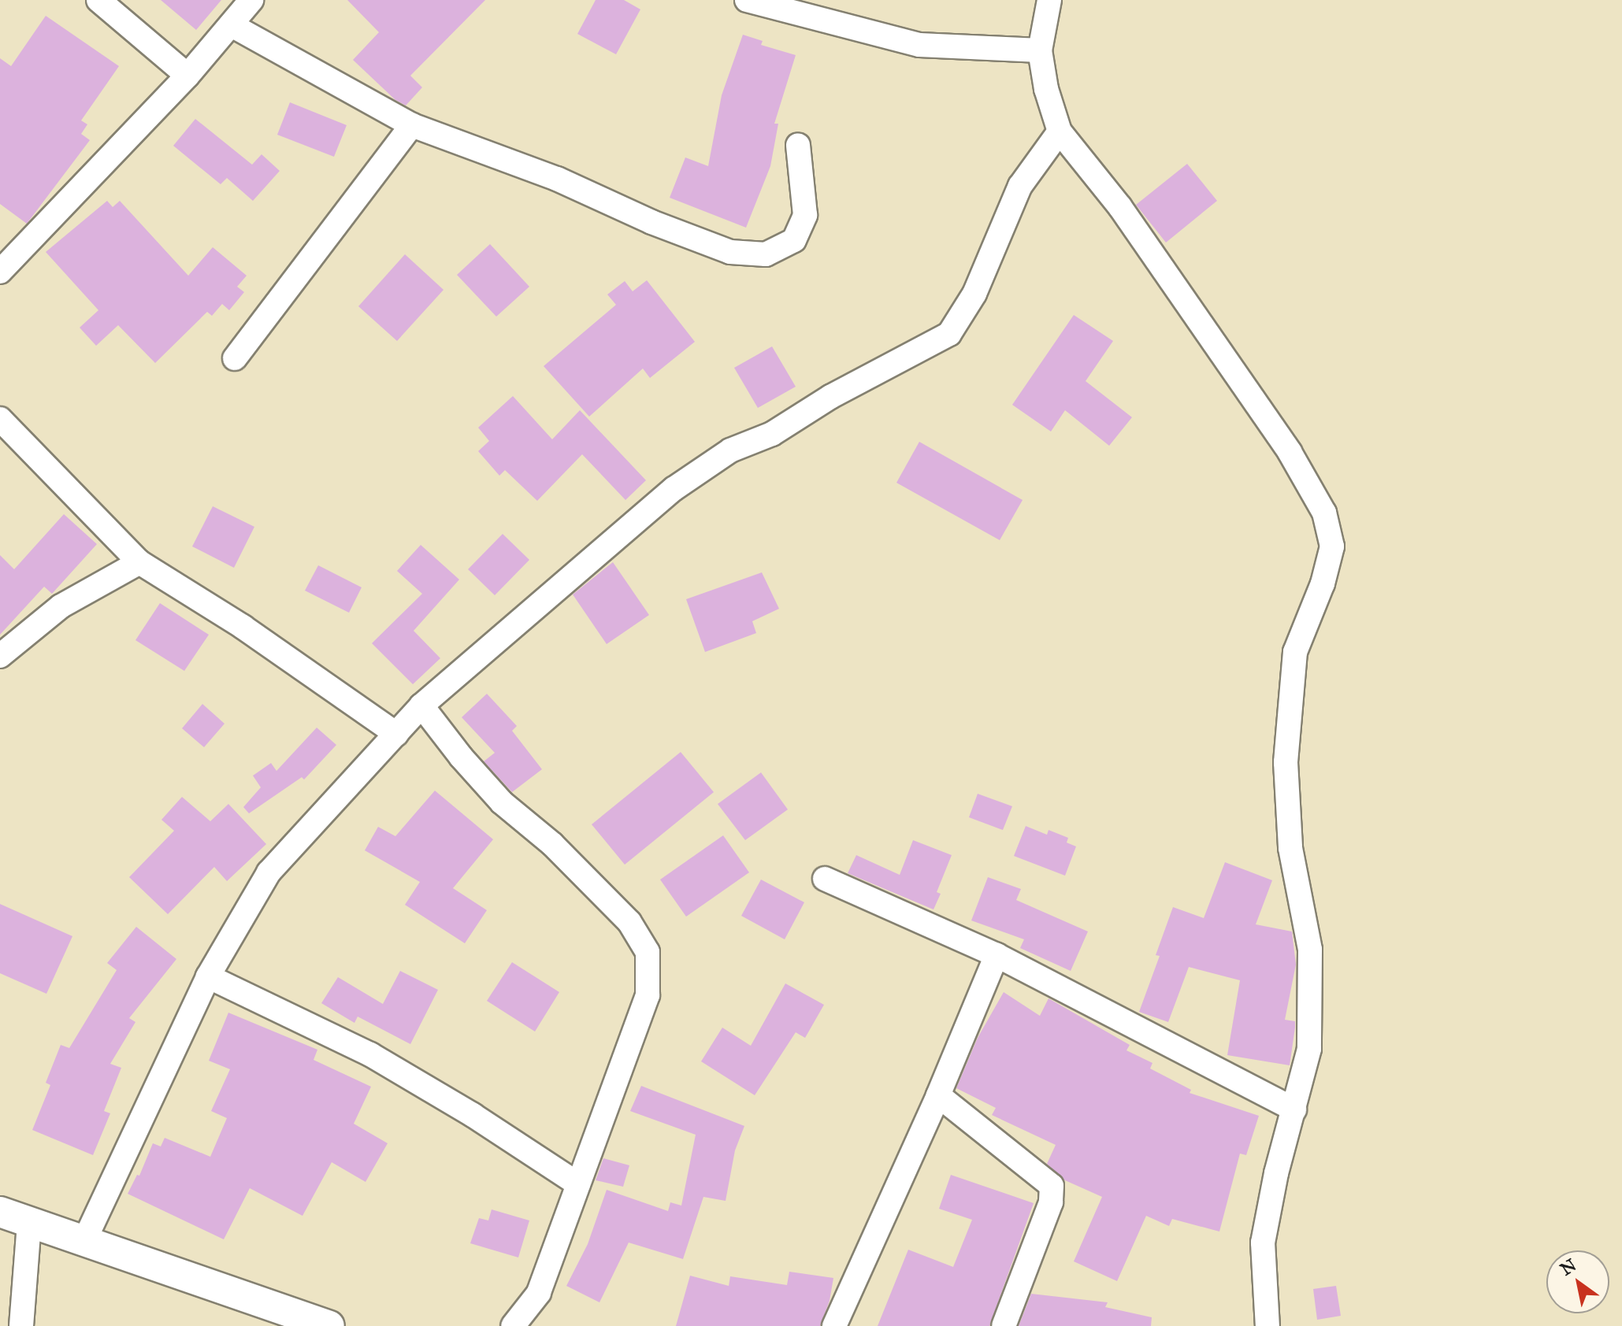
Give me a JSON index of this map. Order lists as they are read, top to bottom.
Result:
{
  "north": "top left"
}
